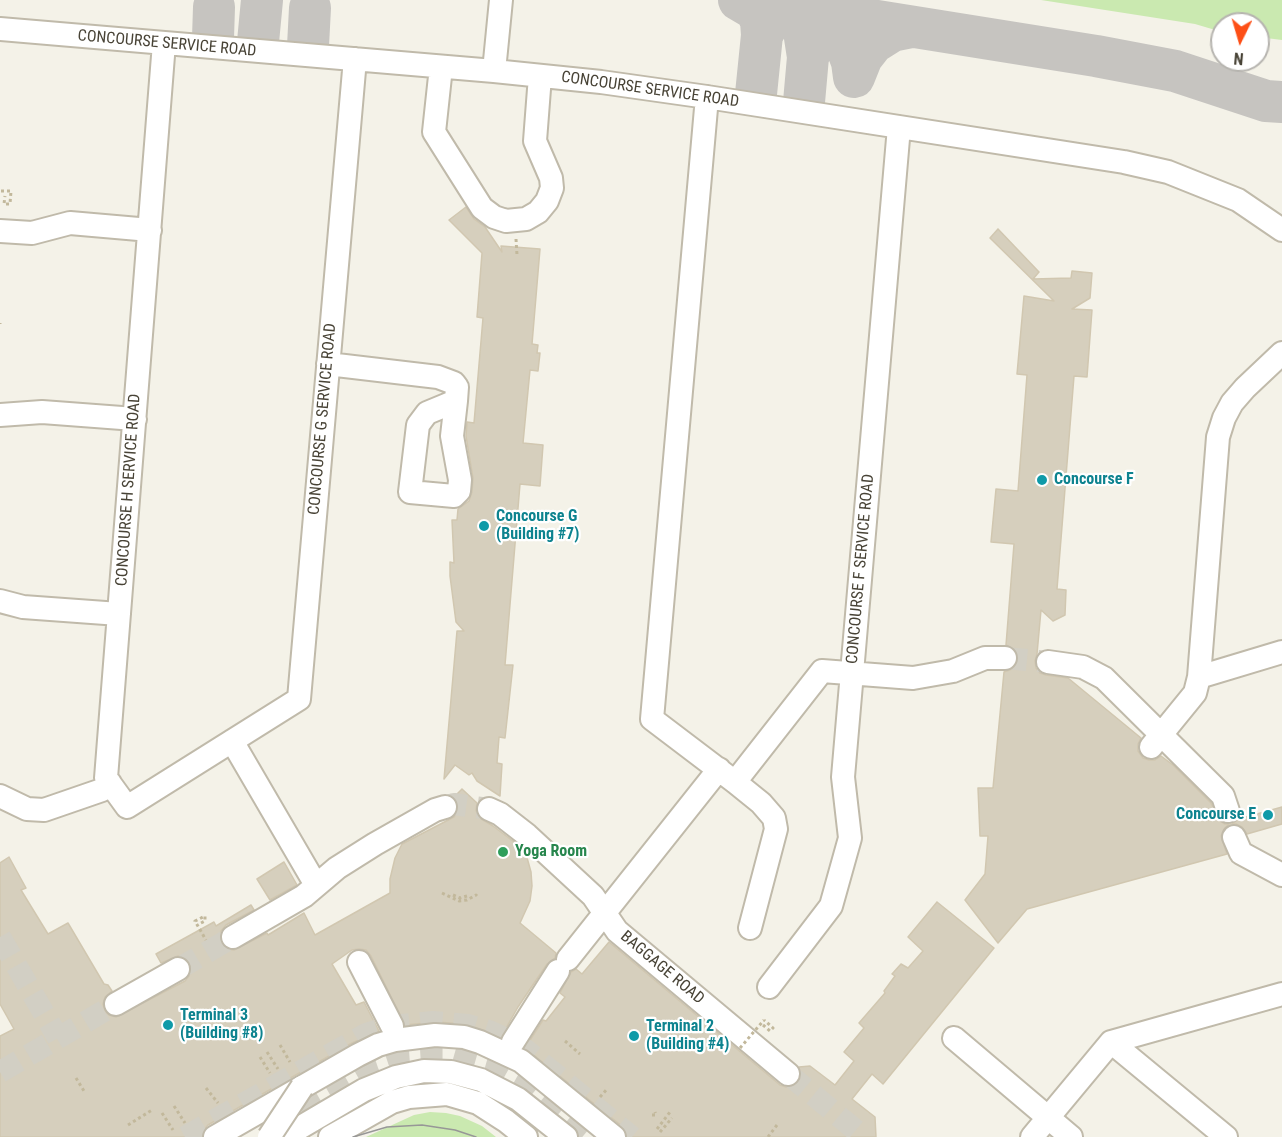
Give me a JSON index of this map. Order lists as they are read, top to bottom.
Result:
{
  "streets": {
    "street": [
      "CONCOURSE SERVICE ROAD",
      "CONCOURSE G SERVICE ROAD",
      "CONCOURSE H SERVICE ROAD",
      "CONCOURSE F SERVICE ROAD",
      "BAGGAGE ROAD"
    ]
  },
  "crossings": [
    ["CONCOURSE SERVICE ROAD", "CONCOURSE G SERVICE ROAD"],
    ["CONCOURSE SERVICE ROAD", "CONCOURSE H SERVICE ROAD"],
    ["CONCOURSE SERVICE ROAD", "CONCOURSE F SERVICE ROAD"]
  ],
  "places": [
    "Concourse F",
    "Concourse G (Building #7)",
    "Concourse E",
    "Yoga Room",
    "Terminal 3 (Building #8)",
    "Terminal 2 (Building #4)"
  ],
  "north": "bottom"
}
